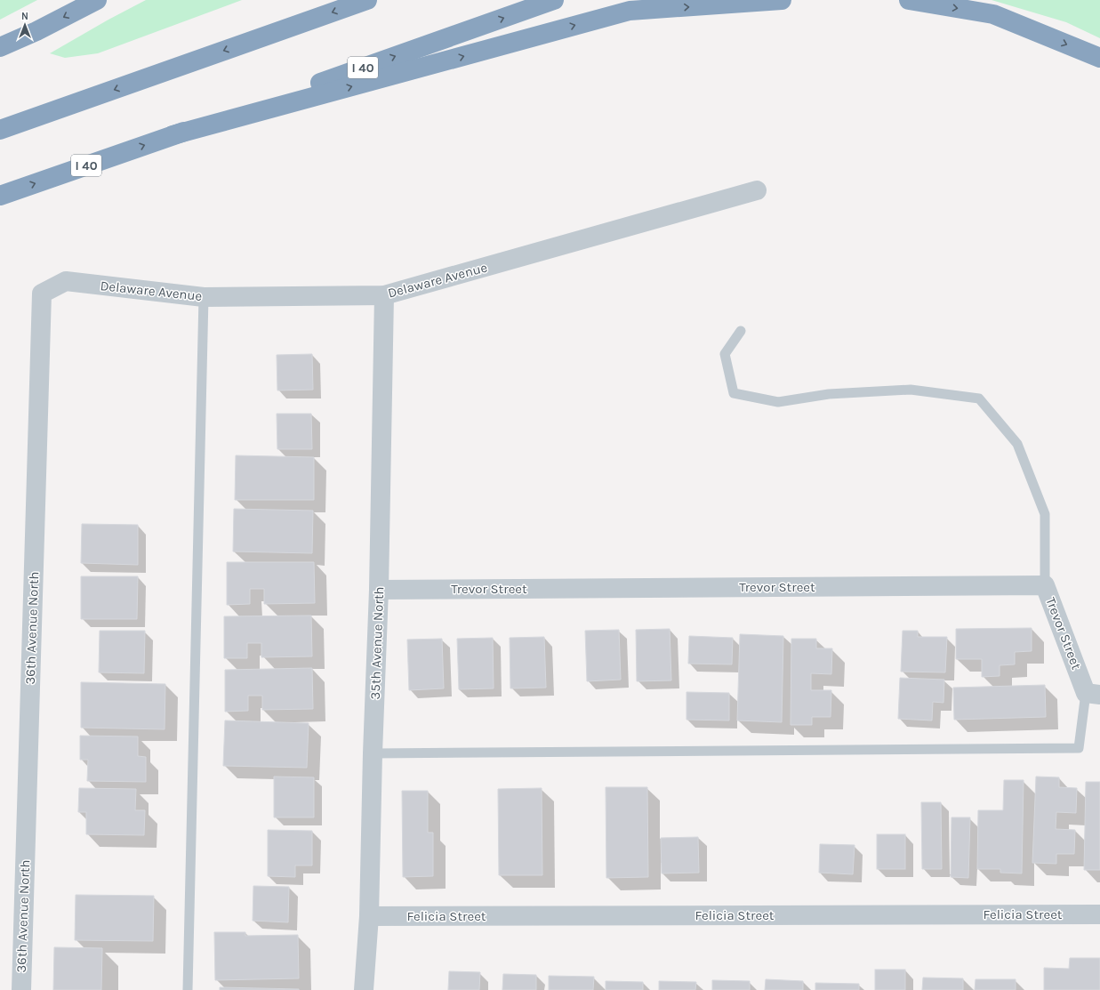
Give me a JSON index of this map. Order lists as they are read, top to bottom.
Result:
{
  "streets": {
    "highway": ["I 40"],
    "street": [
      "Delaware Avenue",
      "Trevor Street",
      "36th Avenue North",
      "35th Avenue North",
      "Felicia Street"
    ]
  },
  "crossings": [
    ["Delaware Avenue", "36th Avenue North"],
    ["Delaware Avenue", "35th Avenue North"],
    ["Trevor Street", "35th Avenue North"],
    ["35th Avenue North", "Felicia Street"]
  ],
  "north": "top"
}
